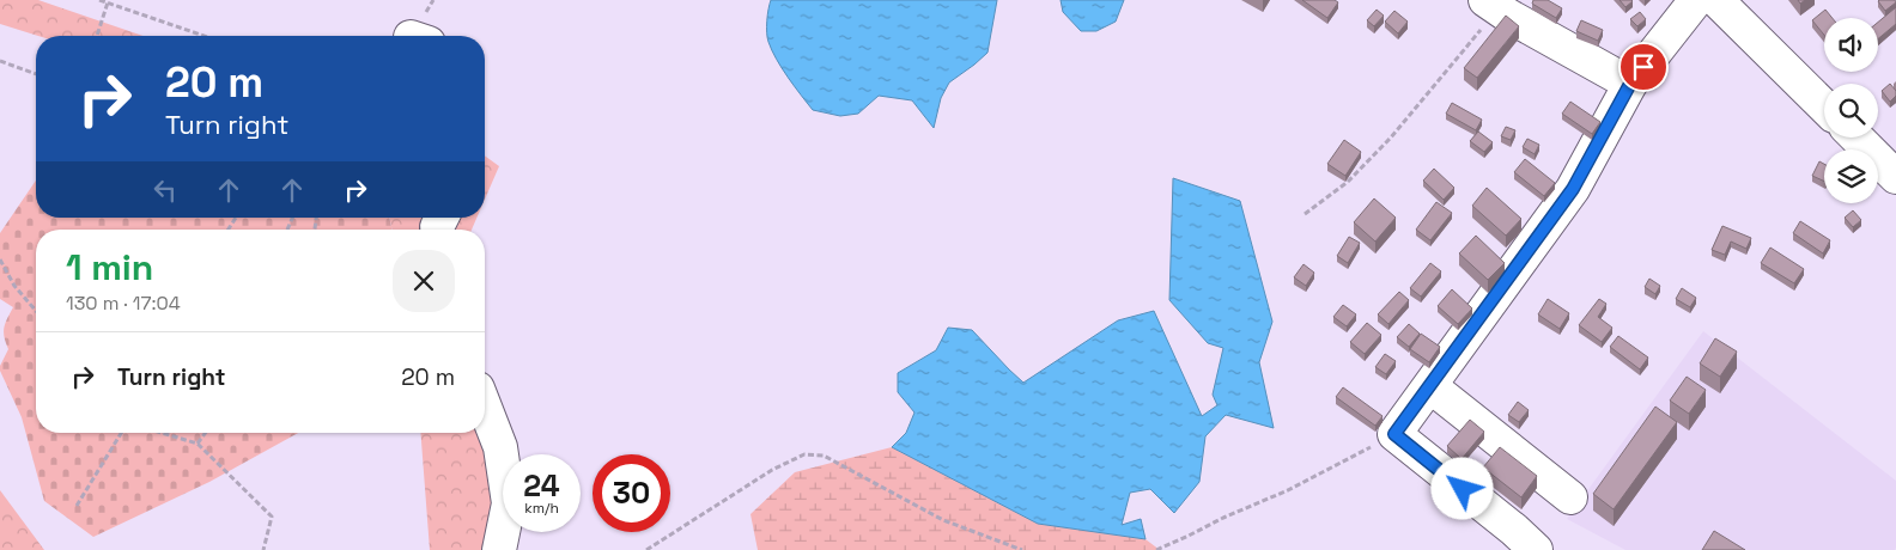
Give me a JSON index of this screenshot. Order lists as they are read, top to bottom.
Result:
{
  "page": {
    "turn": ["20 m", "Turn right"],
    "heading": ["1 min", "130 m · 17:04"],
    "list": [
      {
        "name": "Turn right",
        "value": "20 m"
      }
    ],
    "speed": "24 km/h",
    "limit": "30"
  }
}
